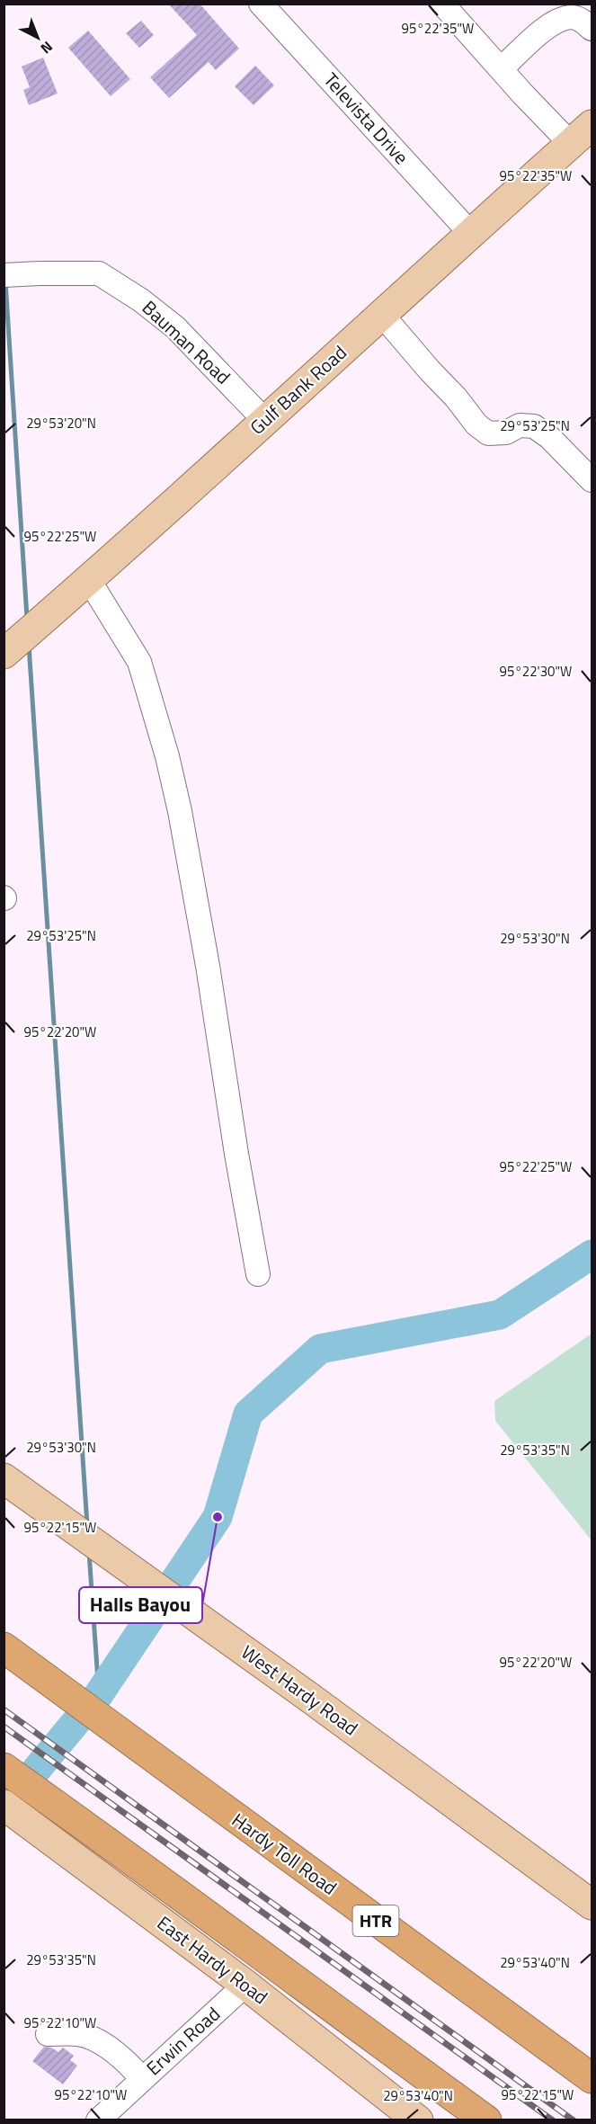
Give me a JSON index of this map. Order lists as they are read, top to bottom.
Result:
{
  "streets": {
    "highway": ["Hardy Toll Road", "HTR"],
    "main road": ["Gulf Bank Road", "West Hardy Road", "East Hardy Road"],
    "street": ["Televista Drive", "Bauman Road", "Erwin Road"]
  },
  "crossings": [
    ["Televista Drive", "Gulf Bank Road"],
    ["Bauman Road", "Gulf Bank Road"],
    ["East Hardy Road", "Erwin Road"]
  ],
  "places": ["Halls Bayou"],
  "north": "bottom right",
  "coordinates": [
    "95°22'35\"W",
    "29°53'20\"N",
    "29°53'25\"N",
    "95°22'25\"W",
    "95°22'30\"W",
    "29°53'30\"N",
    "95°22'20\"W",
    "29°53'35\"N",
    "95°22'15\"W",
    "29°53'40\"N",
    "95°22'10\"W"
  ]
}
